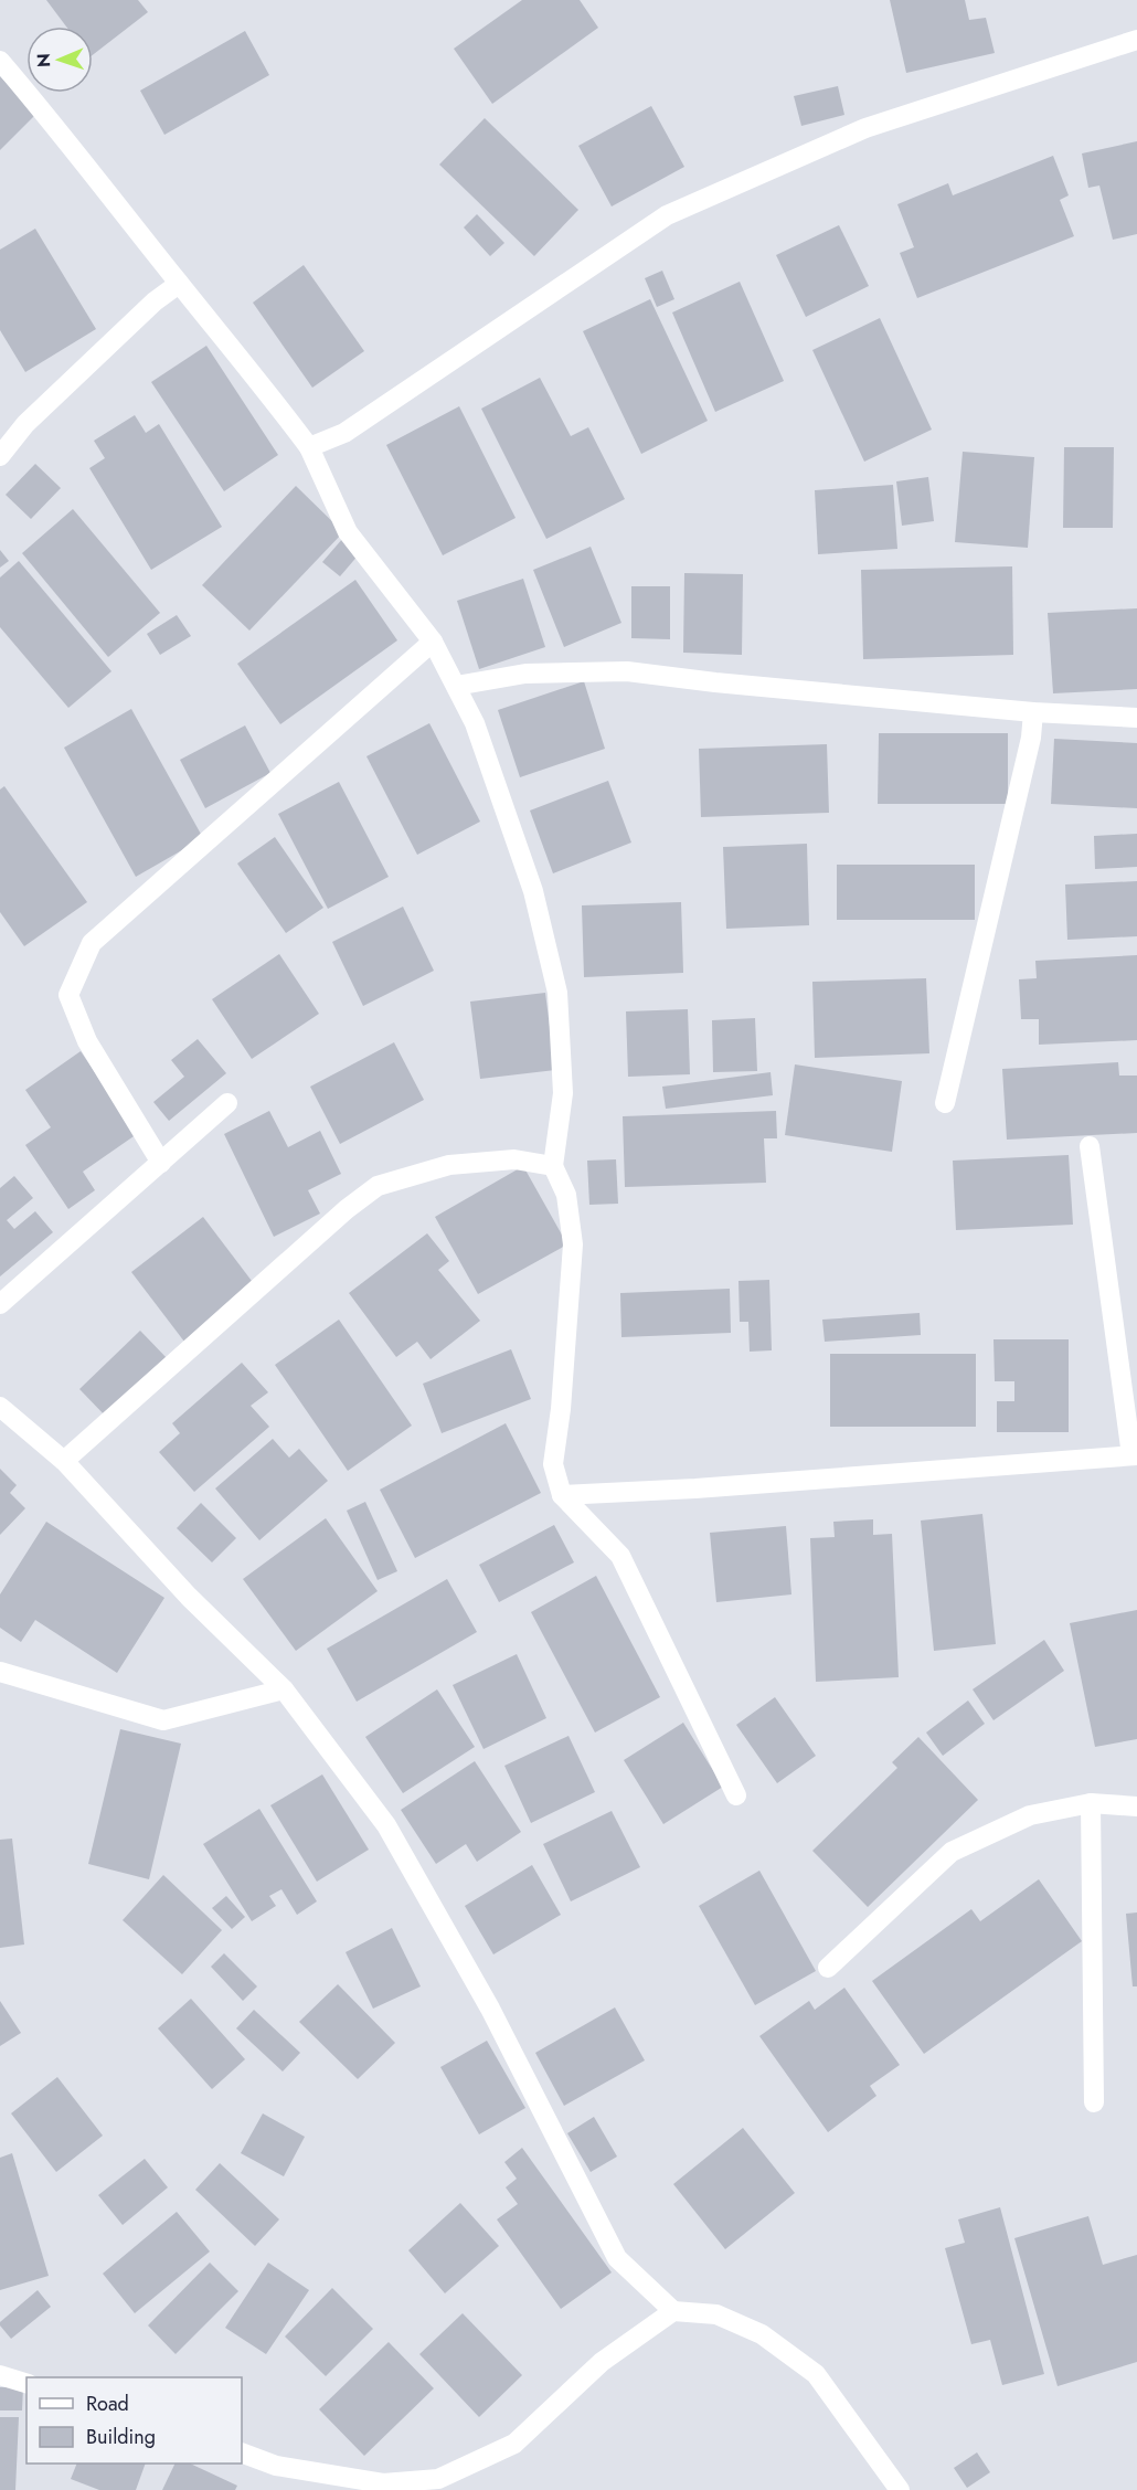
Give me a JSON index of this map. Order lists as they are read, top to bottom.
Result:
{
  "legend": ["Road", "Building"],
  "north": "left"
}
